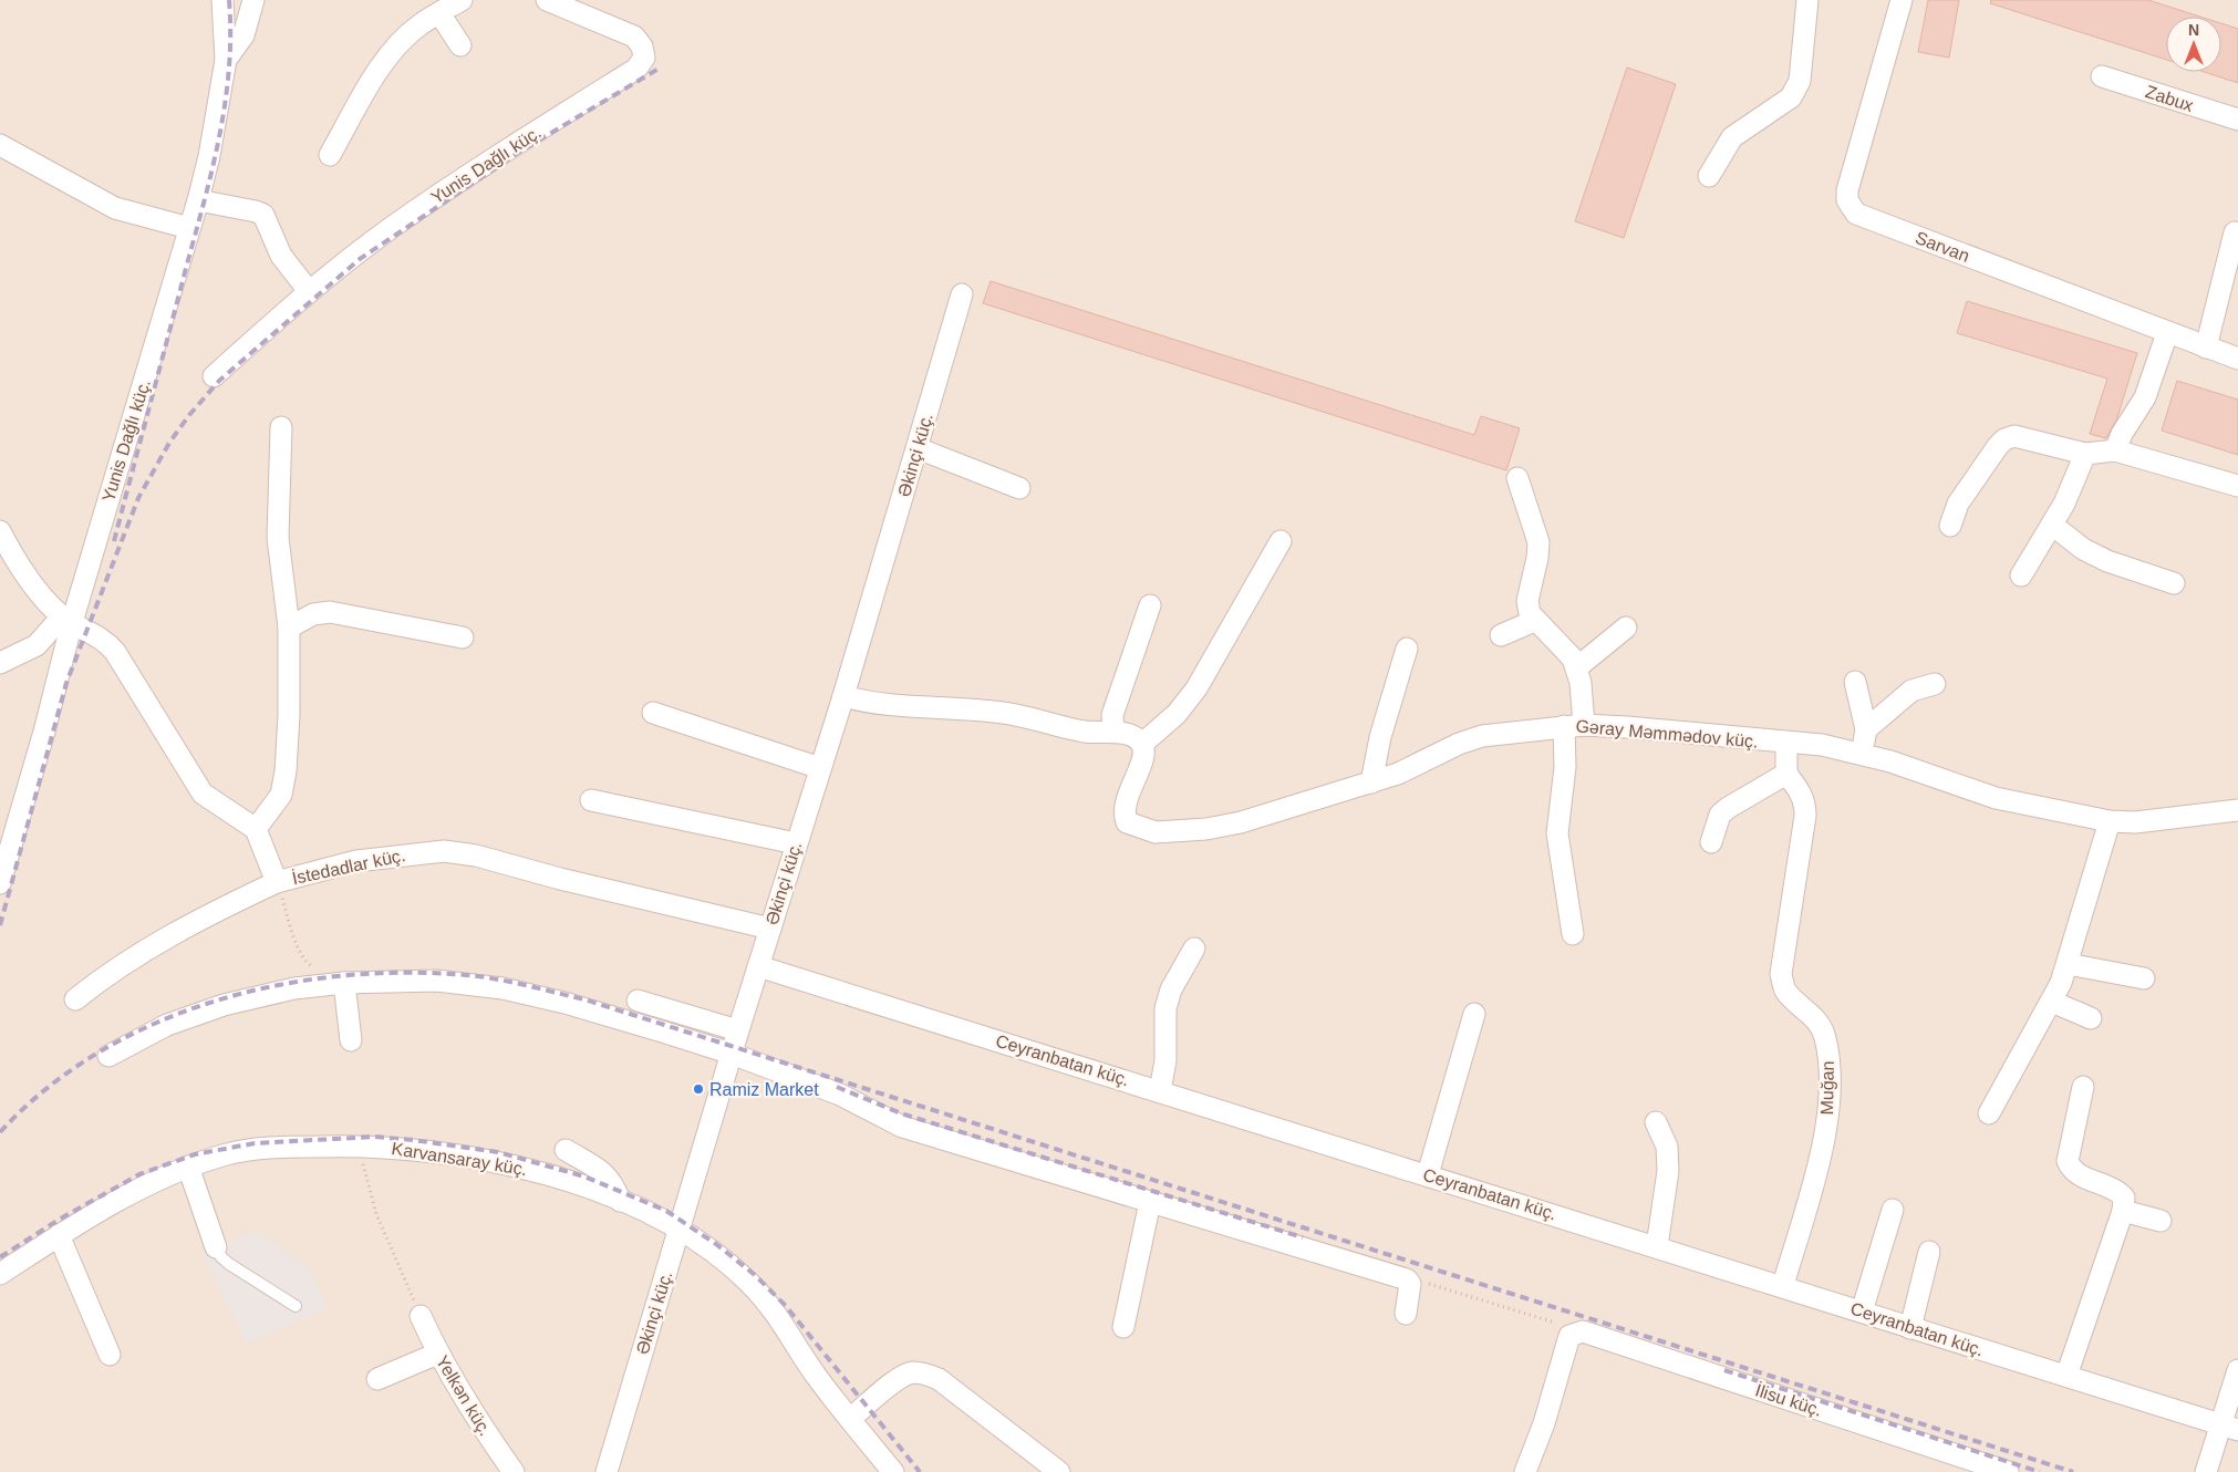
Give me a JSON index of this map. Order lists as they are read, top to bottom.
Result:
{
  "streets": {
    "street": [
      "Zabux",
      "Yunis Dağlı küç.",
      "Sarvan",
      "Əkinçi küç.",
      "Gəray Məmmədov küç.",
      "İstedadlar küç.",
      "Ceyranbatan küç.",
      "Muğan",
      "Karvansaray küç.",
      "Yelkən küç.",
      "İlisu küç."
    ]
  },
  "crossings": [
    ["Əkinçi küç.", "İstedadlar küç."],
    ["Əkinçi küç.", "Ceyranbatan küç."],
    ["Əkinçi küç.", "Karvansaray küç."],
    ["Ceyranbatan küç.", "Muğan"]
  ],
  "places": ["Ramiz Market"],
  "north": "top"
}
